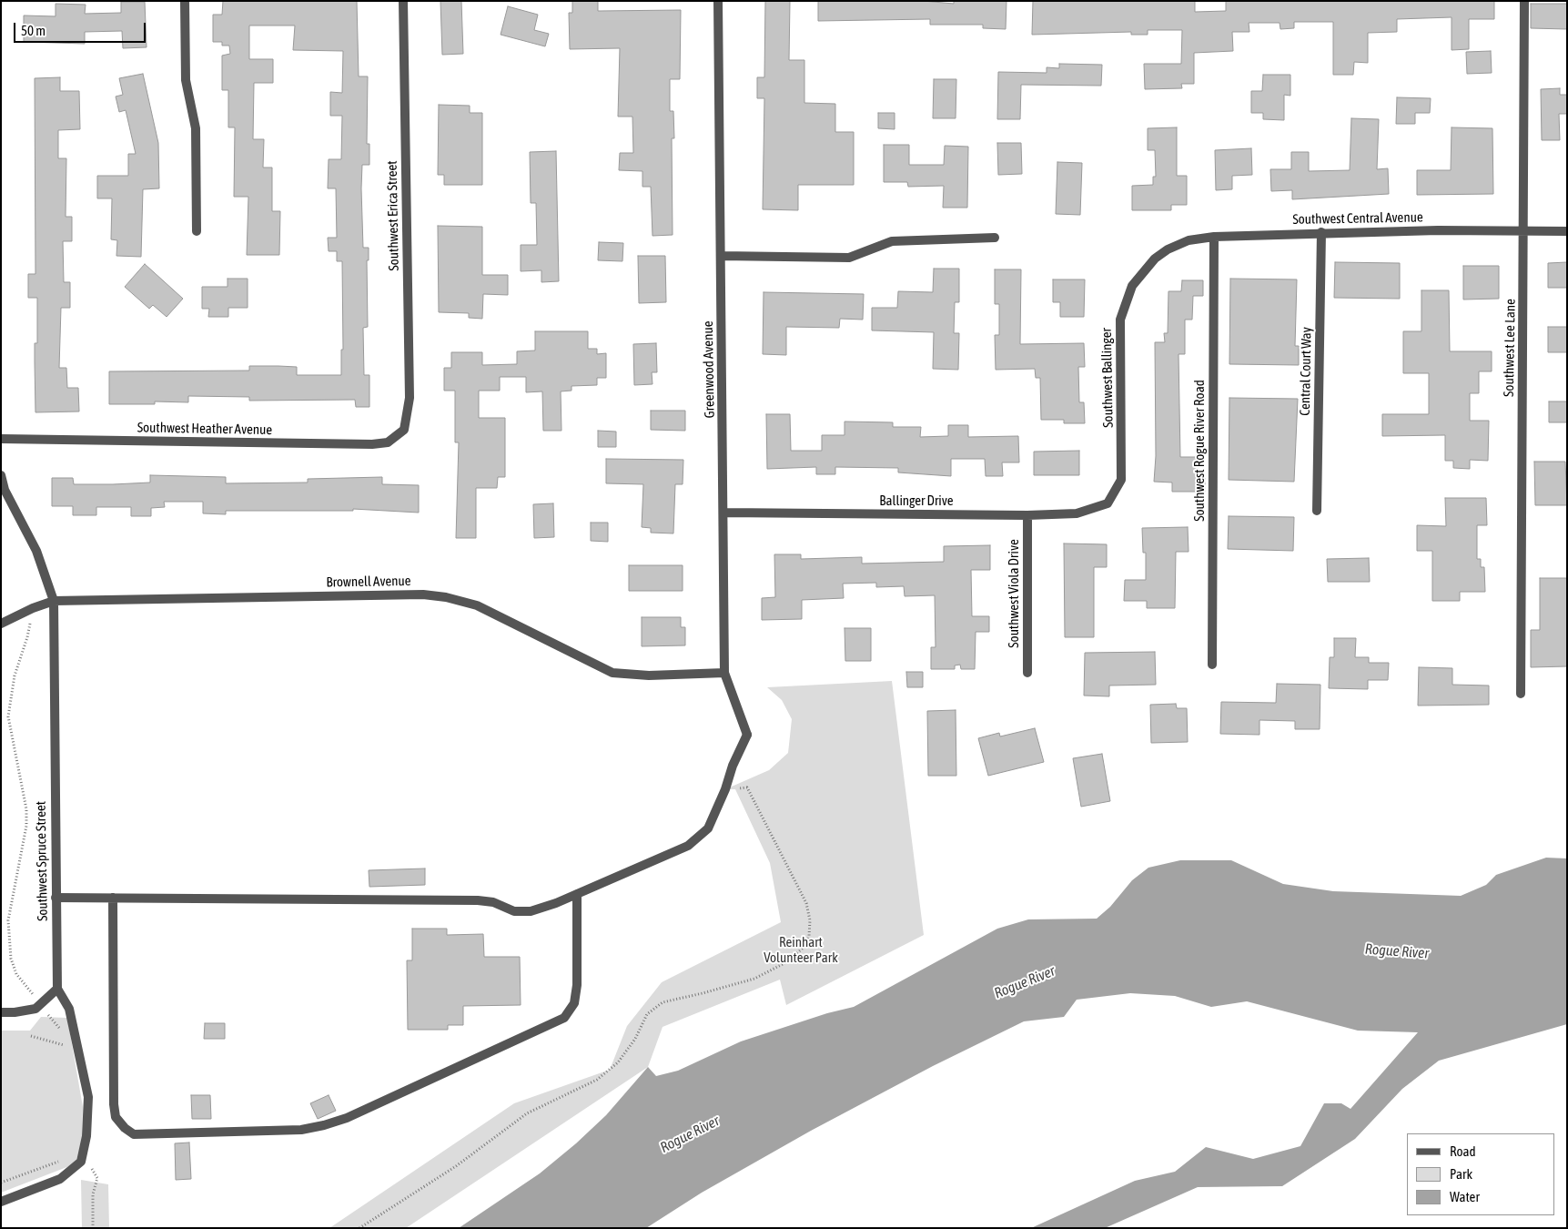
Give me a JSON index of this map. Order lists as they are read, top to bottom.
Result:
{
  "streets": {
    "street": [
      "Southwest Erica Street",
      "Southwest Central Avenue",
      "Southwest Lee Lane",
      "Greenwood Avenue",
      "Central Court Way",
      "Southwest Ballinger",
      "Southwest Heather Avenue",
      "Southwest Rogue River Road",
      "Ballinger Drive",
      "Brownell Avenue",
      "Southwest Viola Drive",
      "Southwest Spruce Street"
    ]
  },
  "crossings": [
    ["Southwest Erica Street", "Southwest Heather Avenue"],
    ["Southwest Central Avenue", "Southwest Lee Lane"],
    ["Southwest Central Avenue", "Central Court Way"],
    ["Southwest Central Avenue", "Southwest Ballinger"],
    ["Southwest Central Avenue", "Southwest Rogue River Road"],
    ["Greenwood Avenue", "Ballinger Drive"],
    ["Greenwood Avenue", "Brownell Avenue"],
    ["Southwest Ballinger", "Ballinger Drive"],
    ["Ballinger Drive", "Southwest Viola Drive"],
    ["Brownell Avenue", "Southwest Spruce Street"]
  ],
  "water": ["Rogue River"],
  "parks": ["Reinhart Volunteer Park"],
  "legend": ["Road", "Park", "Water"],
  "scale_bar": "50 m"
}
